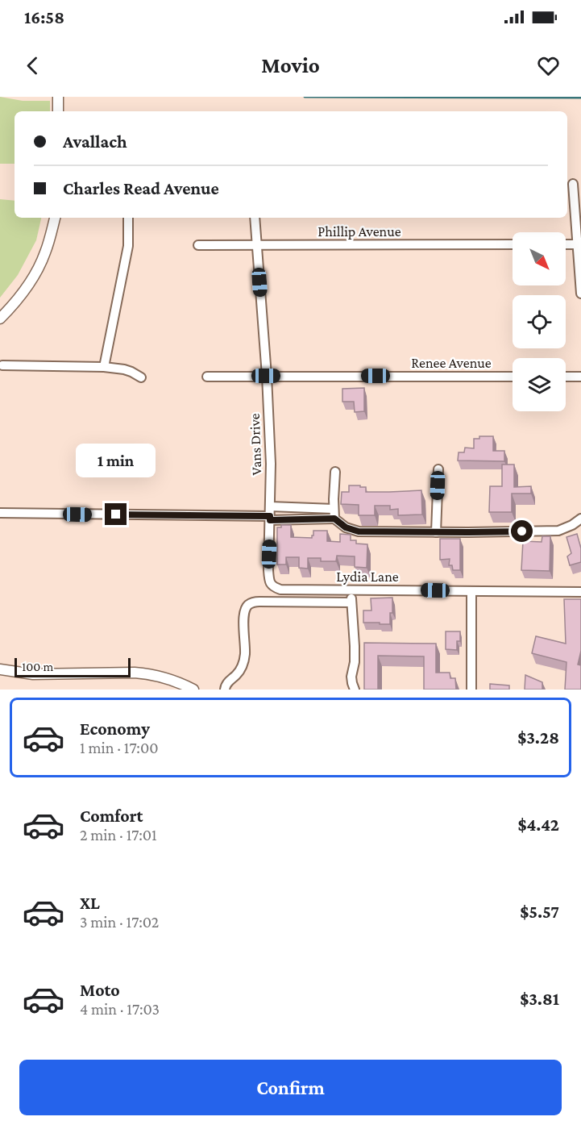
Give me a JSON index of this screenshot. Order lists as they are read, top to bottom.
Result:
{
  "streets": {
    "street": [
      "Phillip Avenue",
      "Renee Avenue",
      "Vans Drive",
      "Lydia Lane"
    ]
  },
  "crossings": [
    ["Phillip Avenue", "Vans Drive"],
    ["Renee Avenue", "Vans Drive"],
    ["Vans Drive", "Lydia Lane"]
  ],
  "scale_bar": "100 m",
  "north": "bottom right",
  "page": {
    "status": "16:58",
    "header": "Movio",
    "banner": ["Avallach", "Charles Read Avenue"],
    "bubble": "1 min",
    "scale": "100 m",
    "list": [
      {
        "name": "Economy",
        "note": "1 min · 17:00",
        "value": "$3.28"
      },
      {
        "name": "Comfort",
        "note": "2 min · 17:01",
        "value": "$4.42"
      },
      {
        "name": "XL",
        "note": "3 min · 17:02",
        "value": "$5.57"
      },
      {
        "name": "Moto",
        "note": "4 min · 17:03",
        "value": "$3.81"
      }
    ],
    "buttons": "Confirm"
  }
}
